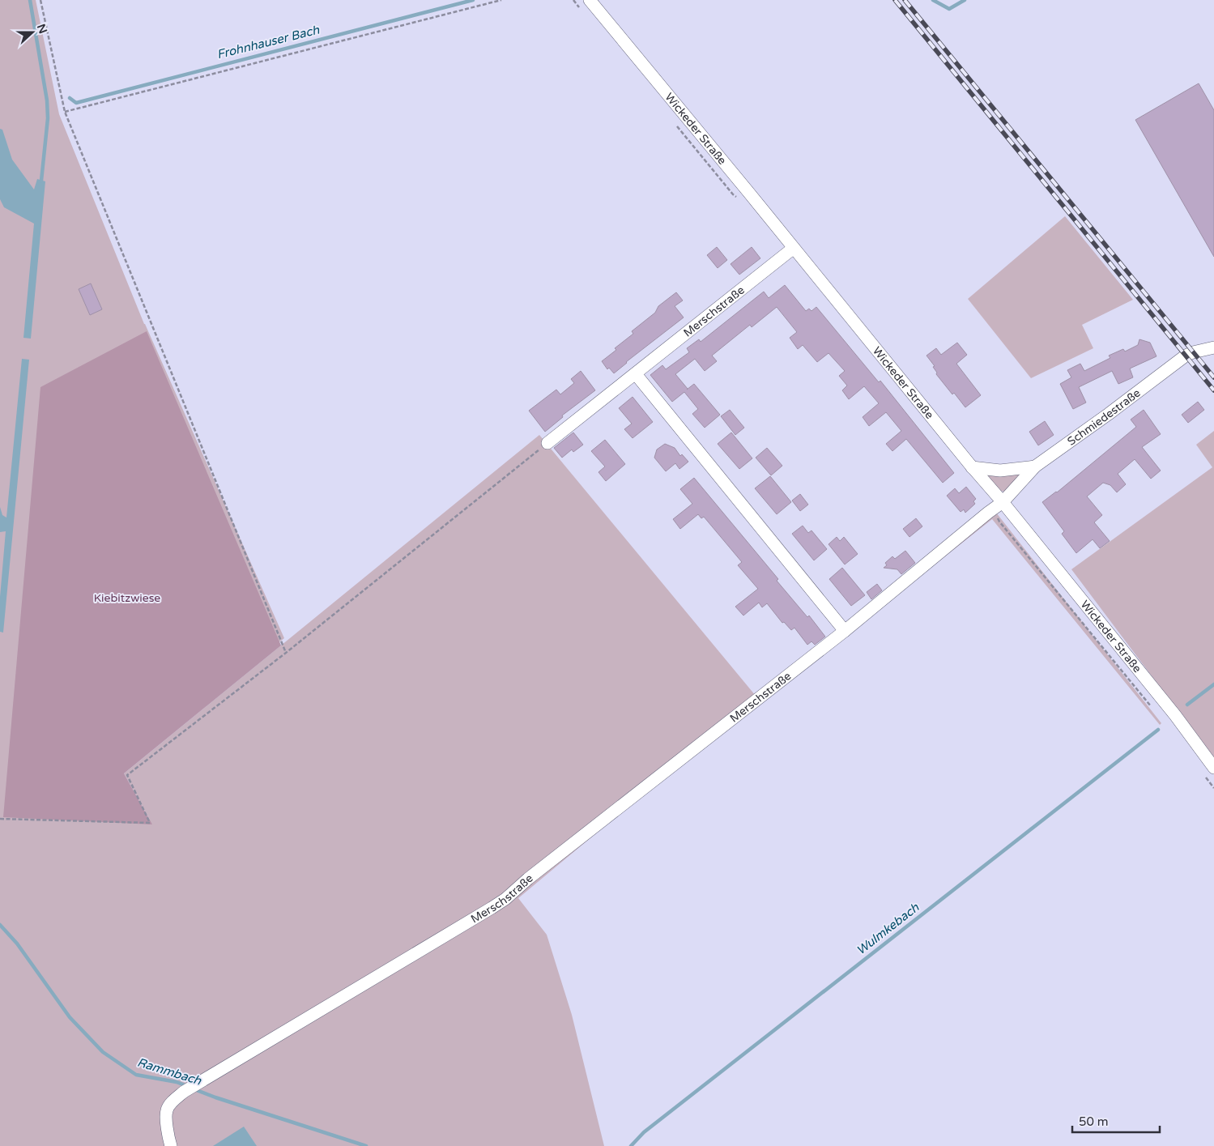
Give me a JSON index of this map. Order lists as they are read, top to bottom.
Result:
{
  "streets": {
    "street": ["Wickeder Straße", "Merschstraße", "Schmiedestraße"]
  },
  "crossings": [
    ["Wickeder Straße", "Merschstraße"],
    ["Wickeder Straße", "Schmiedestraße"],
    ["Merschstraße", "Schmiedestraße"]
  ],
  "water": ["Frohnhauser Bach", "Wulmkebach", "Rammbach"],
  "parks": ["Kiebitzwiese"],
  "scale_bar": "50 m",
  "north": "right"
}
